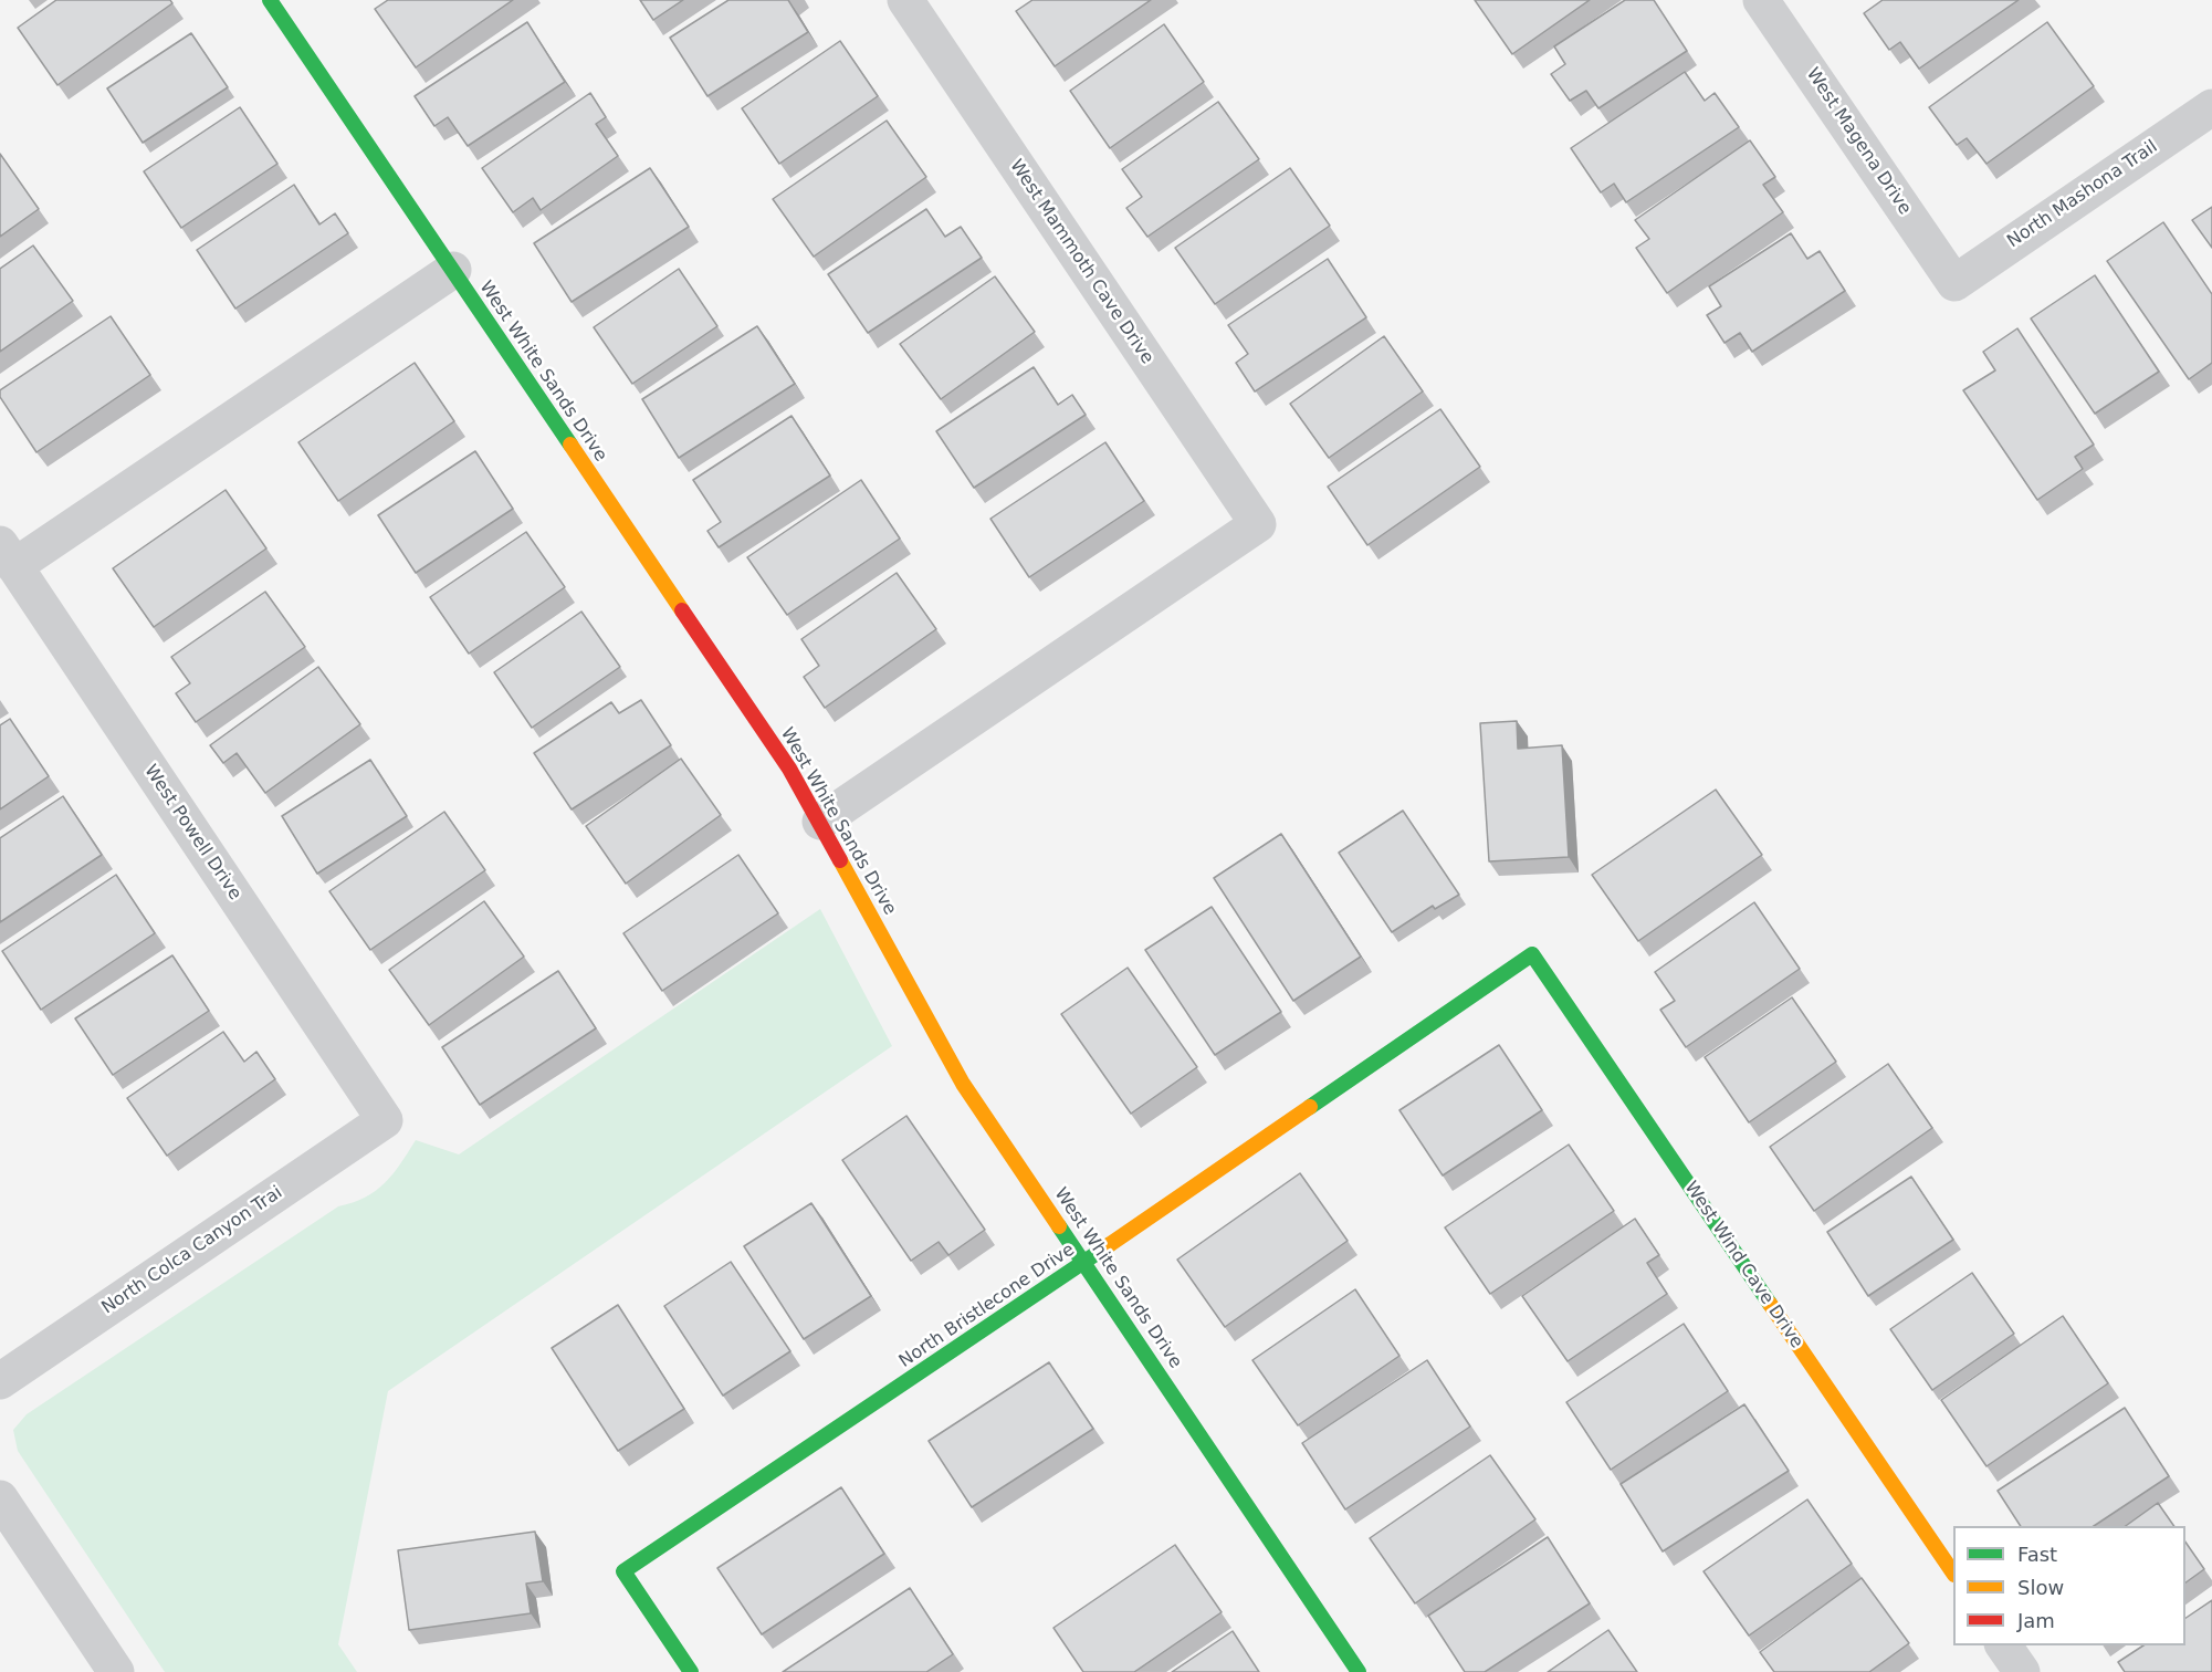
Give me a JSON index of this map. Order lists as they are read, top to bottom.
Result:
{
  "streets": {
    "street": [
      "West Magena Drive",
      "North Mashona Trail",
      "West Mammoth Cave Drive",
      "West White Sands Drive",
      "West Powell Drive",
      "North Colca Canyon Trai",
      "West Wind Cave Drive",
      "North Bristlecone Drive"
    ]
  },
  "crossings": [
    ["West Magena Drive", "North Mashona Trail"],
    ["West Mammoth Cave Drive", "West White Sands Drive"],
    ["West White Sands Drive", "North Bristlecone Drive"],
    ["West Powell Drive", "North Colca Canyon Trai"],
    ["West Wind Cave Drive", "North Bristlecone Drive"]
  ],
  "legend": ["Fast", "Slow", "Jam"]
}
